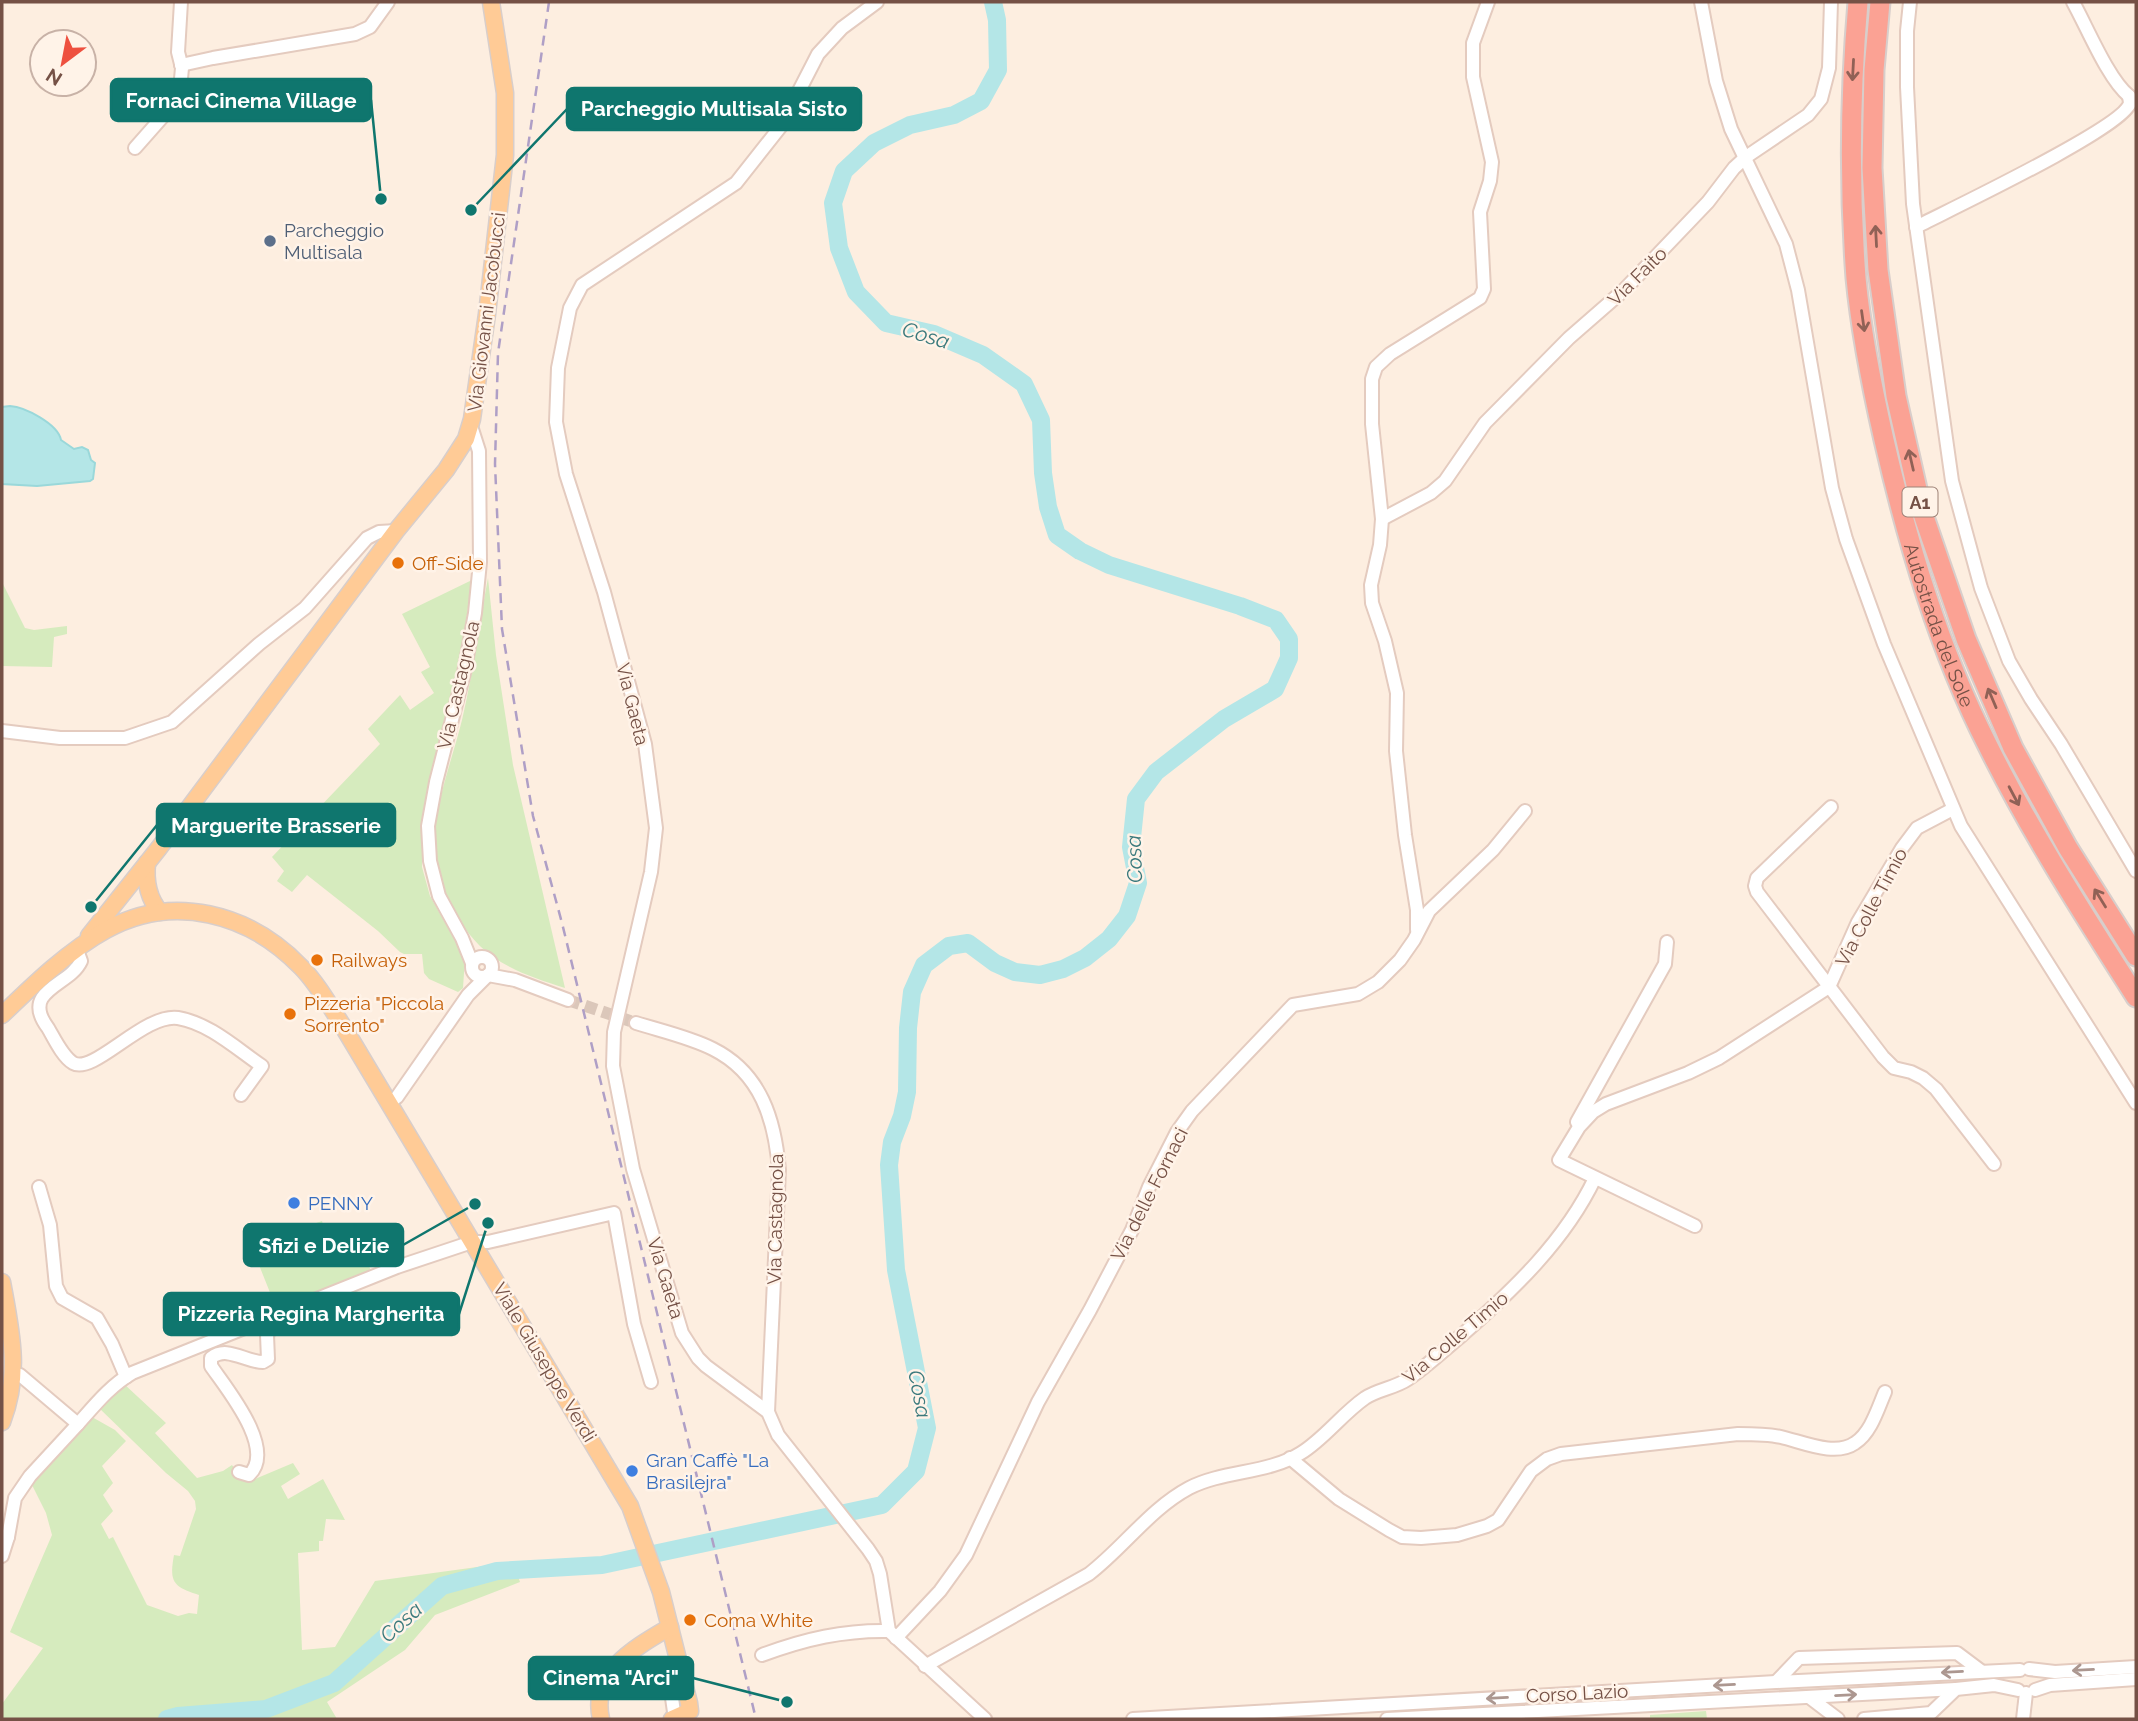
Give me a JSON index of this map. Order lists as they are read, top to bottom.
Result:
{
  "streets": {
    "highway": ["A1", "Autostrada del Sole"],
    "main road": ["Via Giovanni Jacobucci", "Viale Giuseppe Verdi"],
    "street": [
      "Via Faito",
      "Via Castagnola",
      "Via Gaeta",
      "Via Colle Timio",
      "Via delle Fornaci",
      "Corso Lazio"
    ]
  },
  "crossings": [
    ["Via Giovanni Jacobucci", "Via Castagnola"],
    ["Via Castagnola", "Via Gaeta"],
    ["Via Gaeta", "Via delle Fornaci"]
  ],
  "water": ["Cosa"],
  "places": [
    "Fornaci Cinema Village",
    "Parcheggio Multisala Sisto",
    "Parcheggio Multisala",
    "Off-Side",
    "Marguerite Brasserie",
    "Railways",
    "Pizzeria \"Piccola Sorrento\"",
    "PENNY",
    "Sfizi e Delizie",
    "Pizzeria Regina Margherita",
    "Gran Caffè \"La Brasilejra\"",
    "Coma White",
    "Cinema \"Arci\""
  ],
  "north": "bottom left"
}
